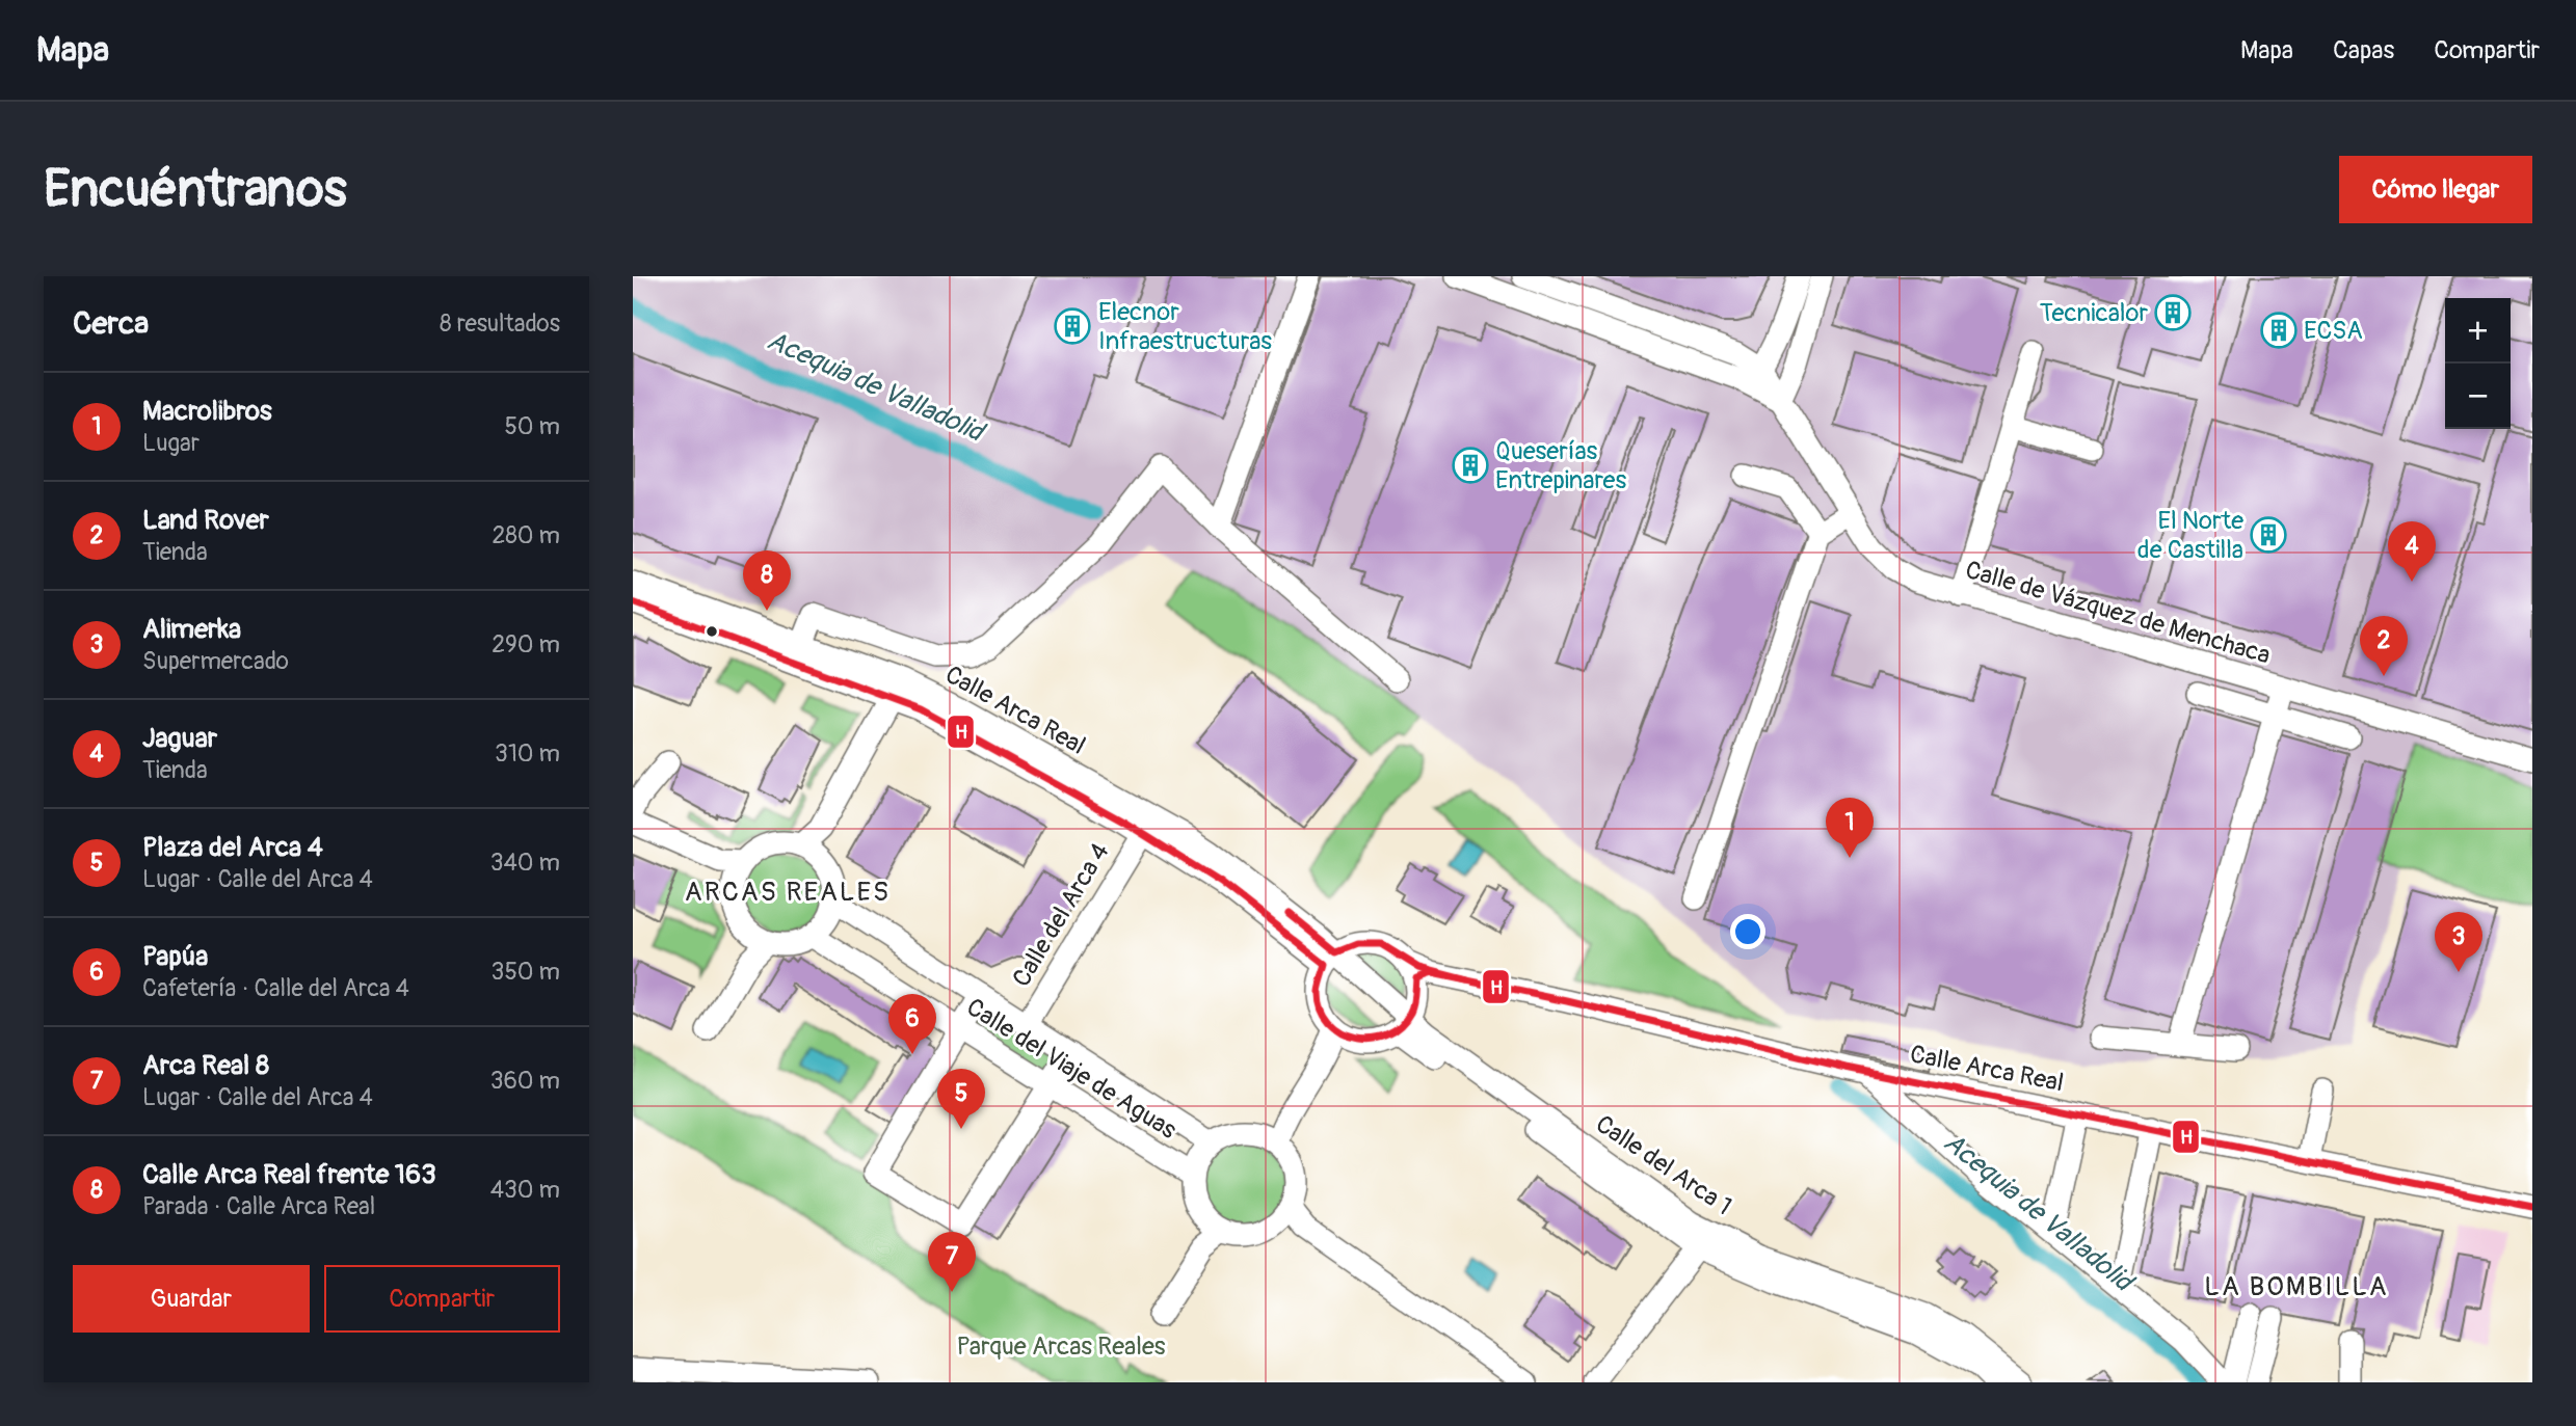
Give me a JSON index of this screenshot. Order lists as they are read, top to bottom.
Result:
{
  "streets": {
    "street": [
      "Calle de Vázquez de Menchaca",
      "Calle Arca Real",
      "Calle del Arca 4",
      "Calle del Viaje de Aguas",
      "Calle del Arca 1"
    ]
  },
  "crossings": [
    ["Calle Arca Real", "Calle del Arca 4"],
    ["Calle Arca Real", "Calle del Arca 1"],
    ["Calle del Arca 4", "Calle del Viaje de Aguas"]
  ],
  "districts": ["ARCAS REALES", "LA BOMBILLA"],
  "water": ["Acequia de Valladolid"],
  "parks": ["Parque Arcas Reales"],
  "places": {
    "building": [
      "Tecnicalor",
      "Elecnor Infraestructuras",
      "ECSA",
      "Queserías Entrepinares",
      "El Norte de Castilla"
    ]
  },
  "lines": ["transit line H"],
  "page": {
    "header": "Mapa",
    "nav": ["Mapa", "Capas", "Compartir"],
    "buttons": [
      "Cómo llegar",
      ["Guardar", "Compartir"]
    ],
    "title": "Encuéntranos",
    "heading": ["Cerca", "8 resultados"],
    "map_buttons": ["+", "−"],
    "list": [
      {
        "mark": "1",
        "name": "Macrolibros",
        "note": "Lugar",
        "value": "50 m"
      },
      {
        "mark": "2",
        "name": "Land Rover",
        "note": "Tienda",
        "value": "280 m"
      },
      {
        "mark": "3",
        "name": "Alimerka",
        "note": "Supermercado",
        "value": "290 m"
      },
      {
        "mark": "4",
        "name": "Jaguar",
        "note": "Tienda",
        "value": "310 m"
      },
      {
        "mark": "5",
        "name": "Plaza del Arca 4",
        "note": "Lugar · Calle del Arca 4",
        "value": "340 m"
      },
      {
        "mark": "6",
        "name": "Papúa",
        "note": "Cafetería · Calle del Arca 4",
        "value": "350 m"
      },
      {
        "mark": "7",
        "name": "Arca Real 8",
        "note": "Lugar · Calle del Arca 4",
        "value": "360 m"
      },
      {
        "mark": "8",
        "name": "Calle Arca Real frente 163",
        "note": "Parada · Calle Arca Real",
        "value": "430 m"
      }
    ],
    "pins": [
      "4",
      "8",
      "2",
      "1",
      "3",
      "6",
      "5",
      "7"
    ]
  }
}
